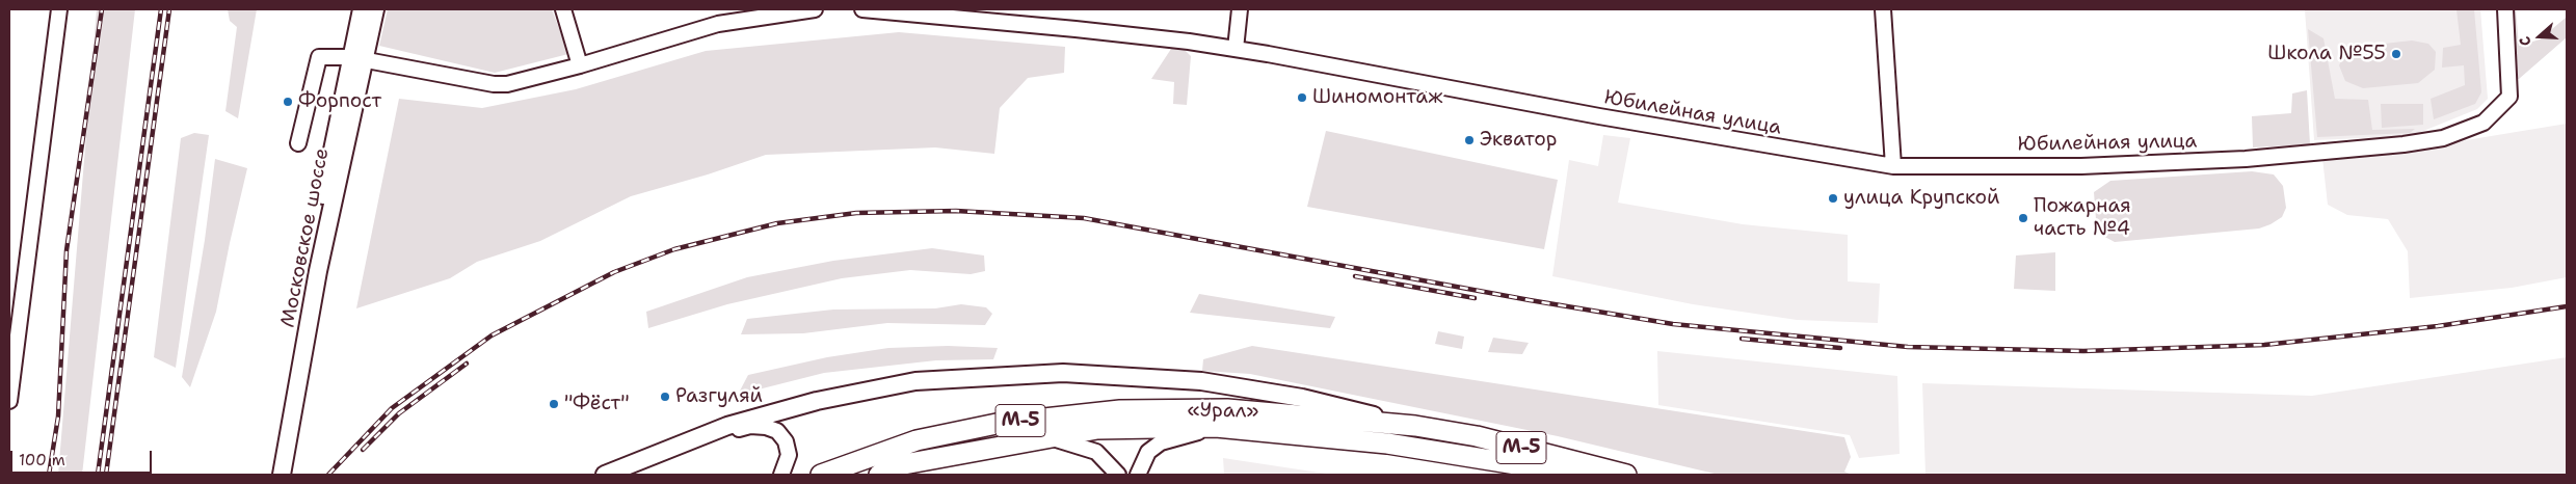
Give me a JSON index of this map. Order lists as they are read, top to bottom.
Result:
{
  "streets": {
    "highway": ["«Урал»", "М-5"],
    "main road": ["Московское шоссе"],
    "street": ["Юбилейная улица"]
  },
  "places": [
    "Школа №55",
    "Шиномонтаж",
    "Форпост",
    "Экватор",
    "улица Крупской",
    "Пожарная часть №4",
    "Разгуляй",
    "\"Фёст\""
  ],
  "scale_bar": "100 m",
  "north": "left"
}
